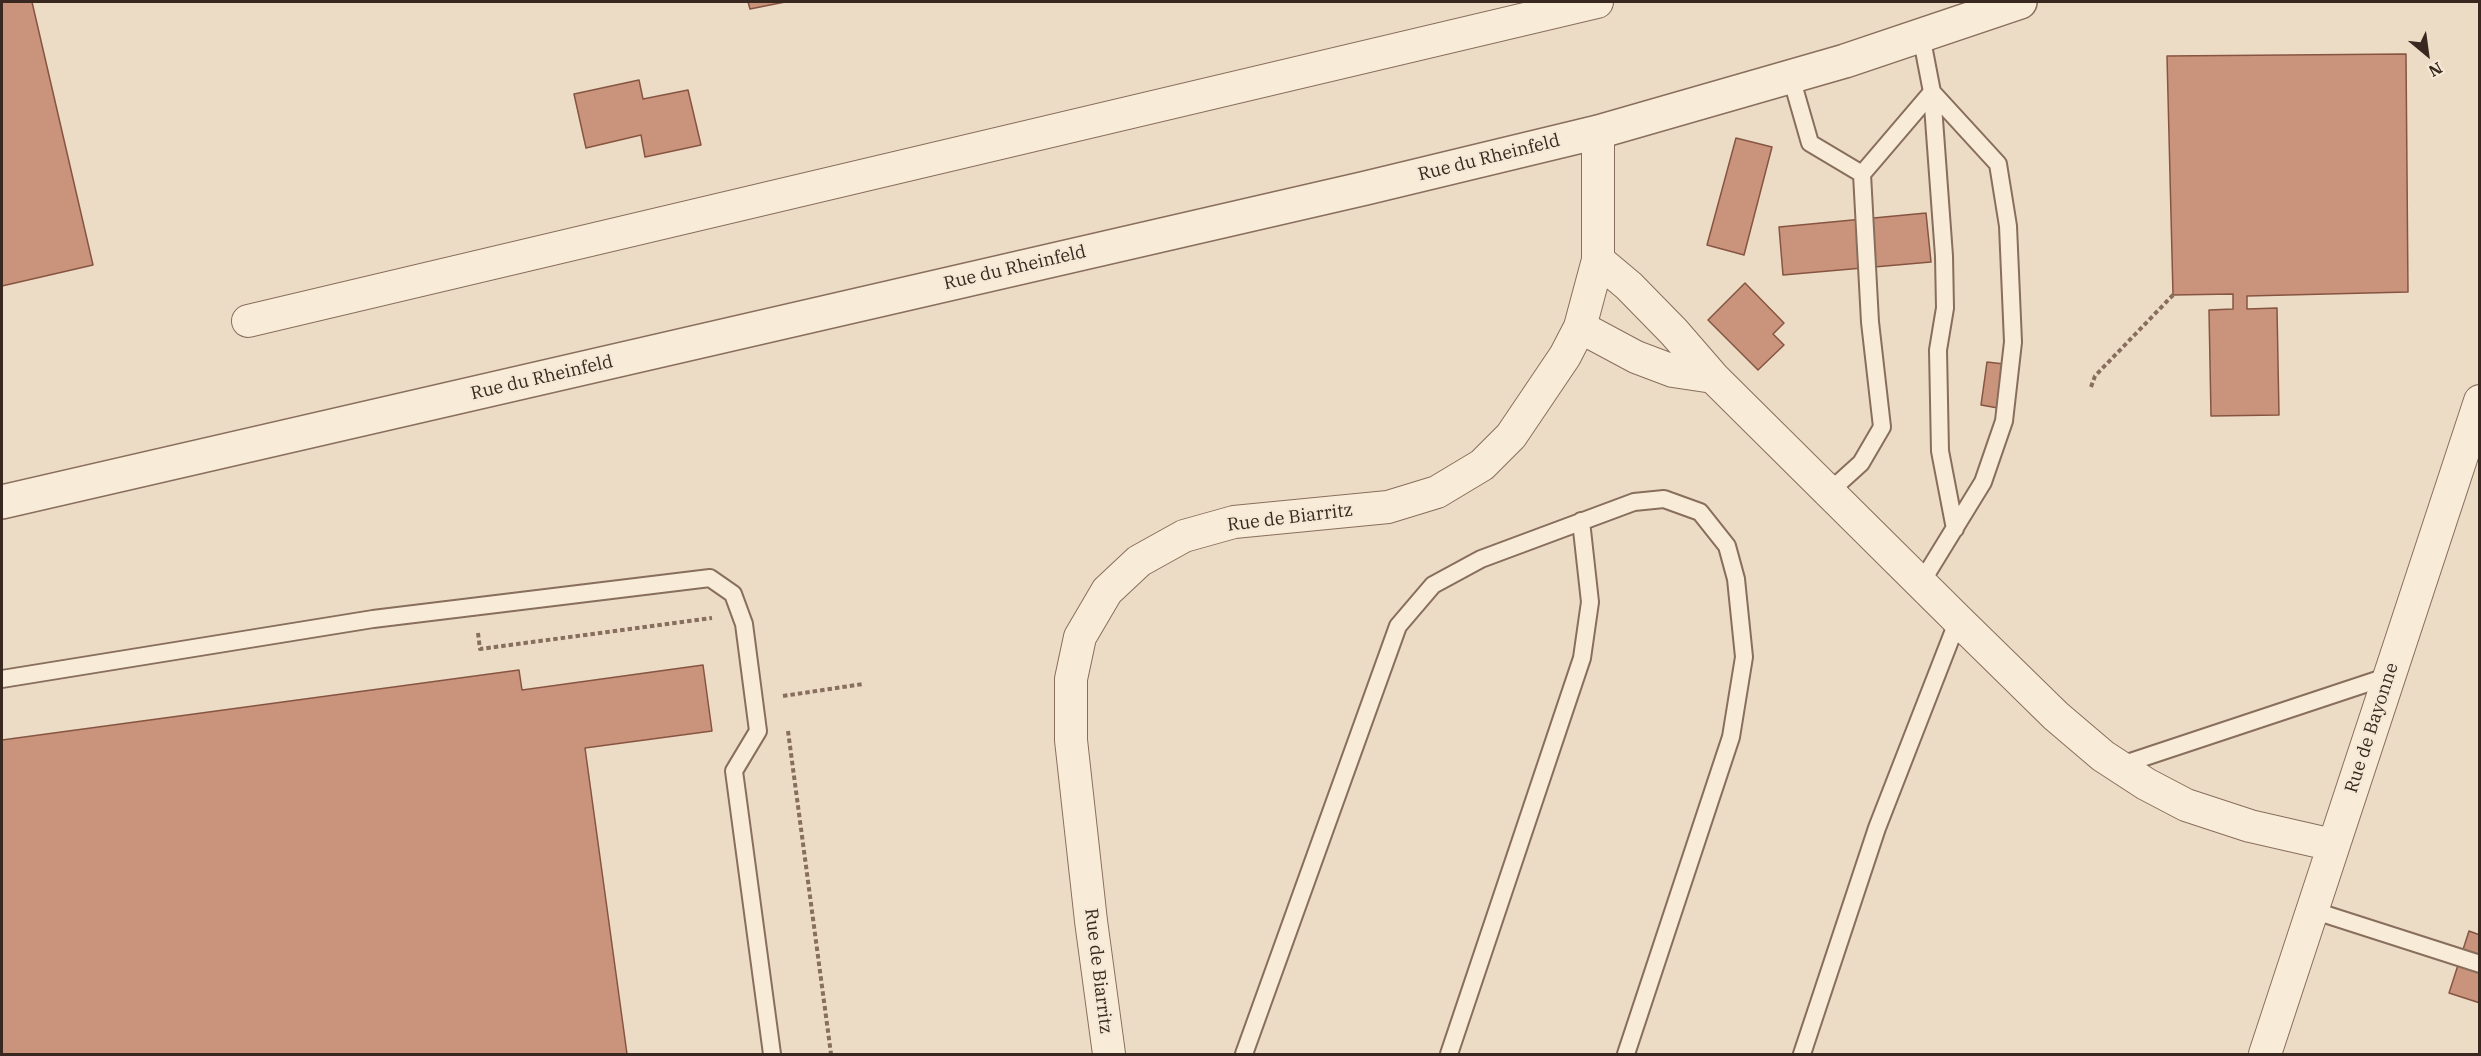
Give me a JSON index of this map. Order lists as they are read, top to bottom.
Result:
{
  "streets": {
    "street": ["Rue du Rheinfeld", "Rue de Biarritz", "Rue de Bayonne"]
  },
  "crossings": [
    ["Rue du Rheinfeld", "Rue de Biarritz"]
  ],
  "north": "bottom right"
}
